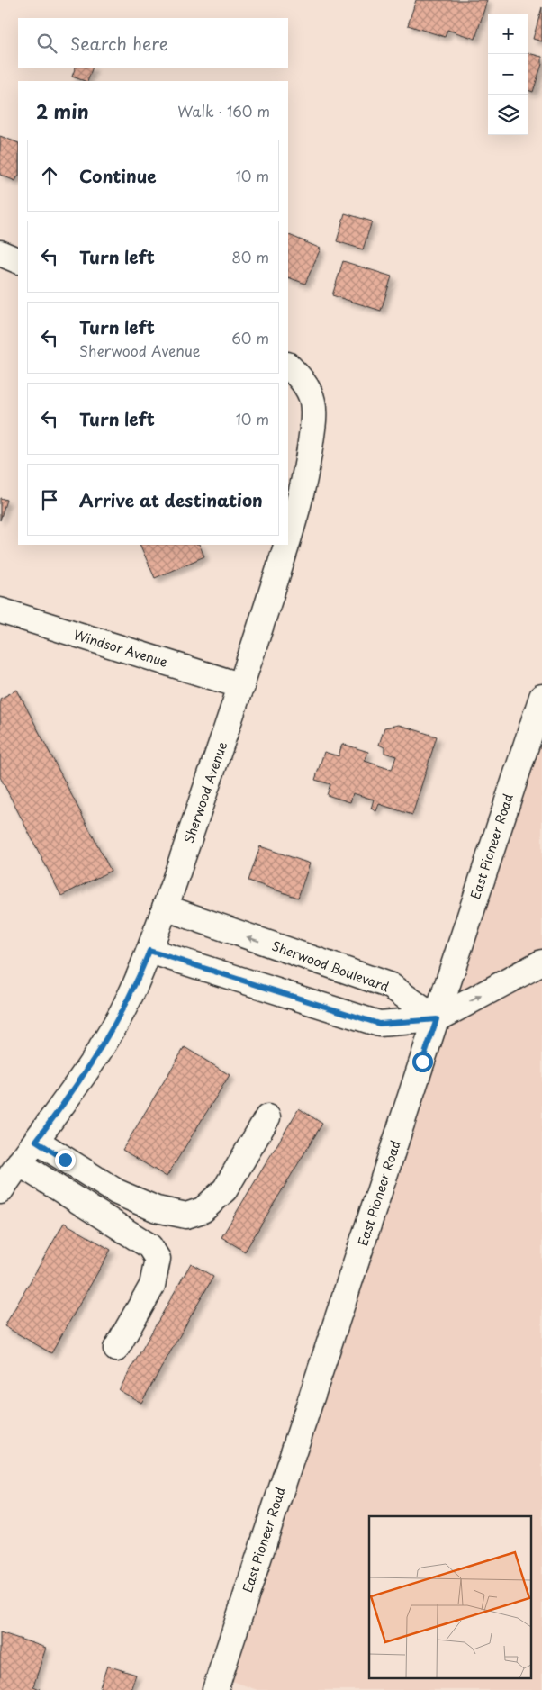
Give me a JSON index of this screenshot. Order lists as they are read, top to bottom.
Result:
{
  "streets": {
    "street": [
      "Windsor Avenue",
      "Sherwood Avenue",
      "East Pioneer Road",
      "Sherwood Boulevard"
    ]
  },
  "crossings": [
    ["Windsor Avenue", "Sherwood Avenue"],
    ["Sherwood Avenue", "Sherwood Boulevard"],
    ["East Pioneer Road", "Sherwood Boulevard"]
  ],
  "page": {
    "map_buttons": ["+", "−"],
    "search": "Search here",
    "heading": ["2 min", "Walk · 160 m"],
    "list": [
      ["Continue", "10 m"],
      ["Turn left", "80 m"],
      ["Turn left", "Sherwood Avenue", "60 m"],
      ["Turn left", "10 m"],
      "Arrive at destination"
    ]
  }
}
